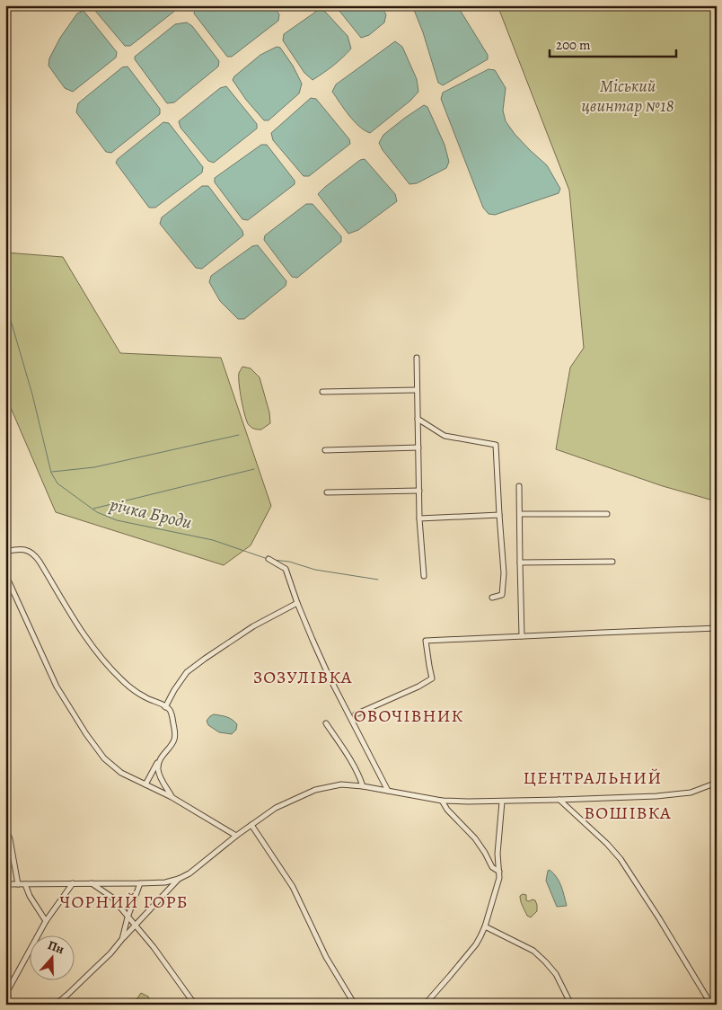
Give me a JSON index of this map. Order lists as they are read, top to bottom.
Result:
{
  "districts": [
    "ЗОЗУЛІВКА",
    "ОВОЧІВНИК",
    "ЦЕНТРАЛЬНИЙ",
    "ВОШІВКА",
    "ЧОРНИЙ ГОРБ"
  ],
  "water": ["річка Броди"],
  "parks": ["Міський цвинтар №18"],
  "scale_bar": "200 m",
  "north": "top"
}
